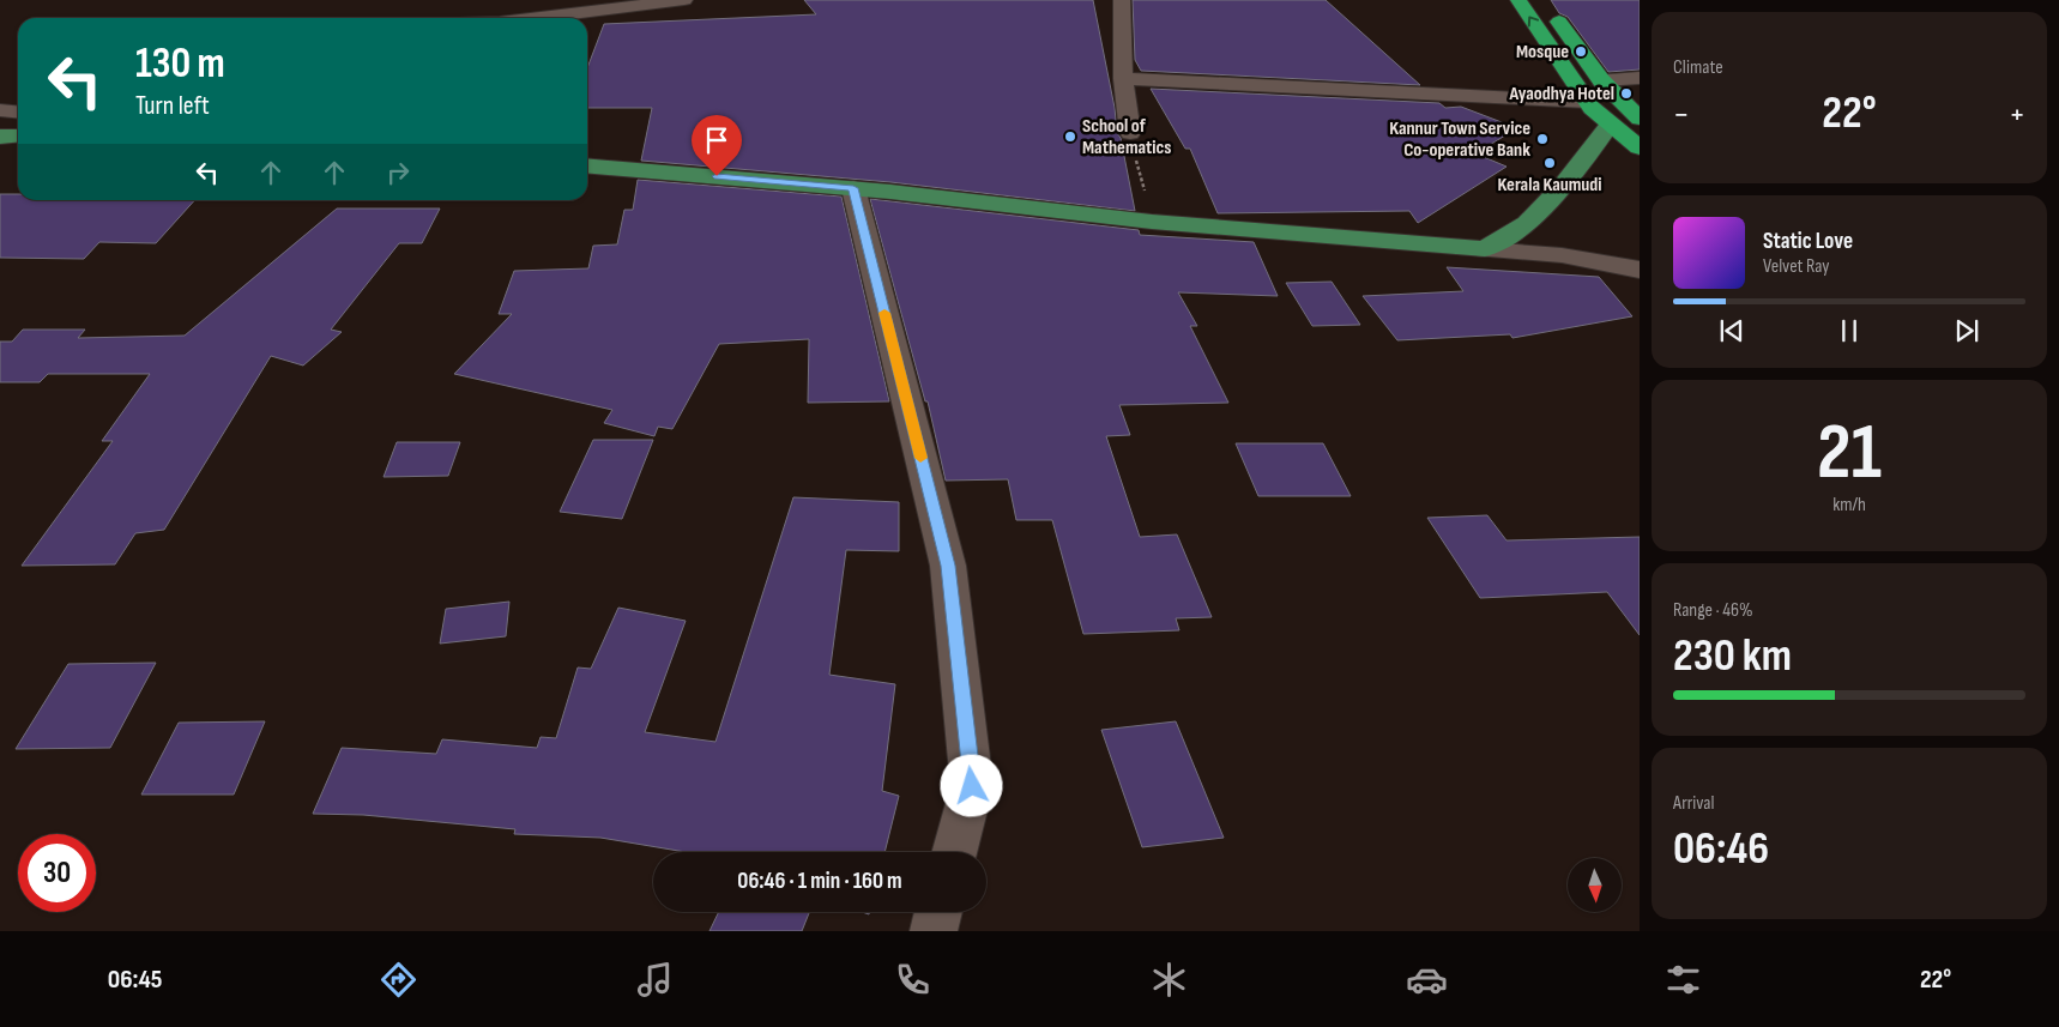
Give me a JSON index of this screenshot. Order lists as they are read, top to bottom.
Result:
{
  "places": [
    "Mosque",
    "Ayaodhya Hotel",
    "School of Mathematics",
    "Kannur Town Service Co-operative Bank",
    "Kerala Kaumudi"
  ],
  "north": "bottom",
  "page": {
    "tile": [
      "Climate",
      ["21", "km/h"],
      ["Range · 46%", "230 km"],
      ["Arrival", "06:46"]
    ],
    "turn": ["130 m", "Turn left"],
    "heat": ["−", "22°", "+"],
    "song": ["Static Love", "Velvet Ray"],
    "limit": "30",
    "trip": "06:46 · 1 min · 160 m",
    "tabs": ["06:45", "22°"]
  }
}
